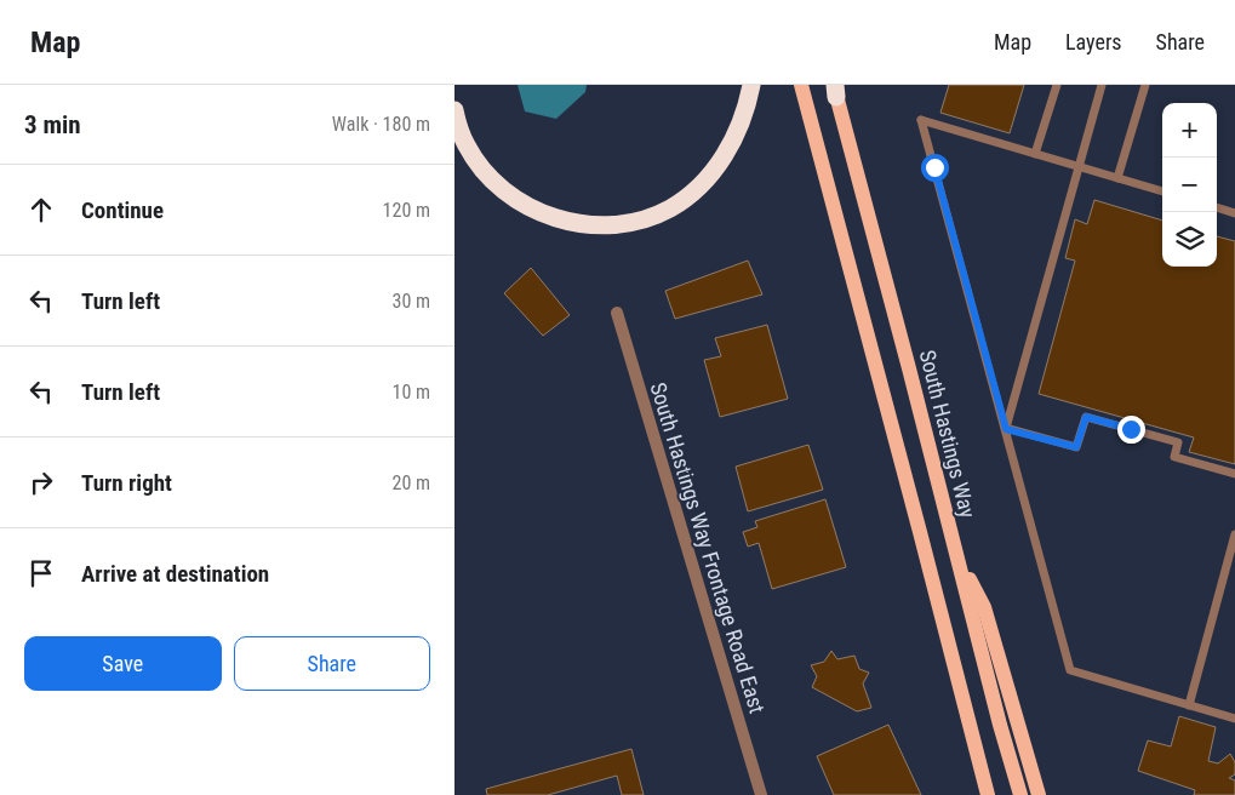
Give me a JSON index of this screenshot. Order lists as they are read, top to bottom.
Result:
{
  "streets": {
    "main road": ["South Hastings Way"],
    "street": ["South Hastings Way Frontage Road East"]
  },
  "page": {
    "header": "Map",
    "nav": ["Map", "Layers", "Share"],
    "heading": ["3 min", "Walk · 180 m"],
    "map_buttons": ["+", "−"],
    "list": [
      ["Continue", "120 m"],
      ["Turn left", "30 m"],
      ["Turn left", "10 m"],
      ["Turn right", "20 m"],
      "Arrive at destination"
    ],
    "buttons": ["Save", "Share"]
  }
}
